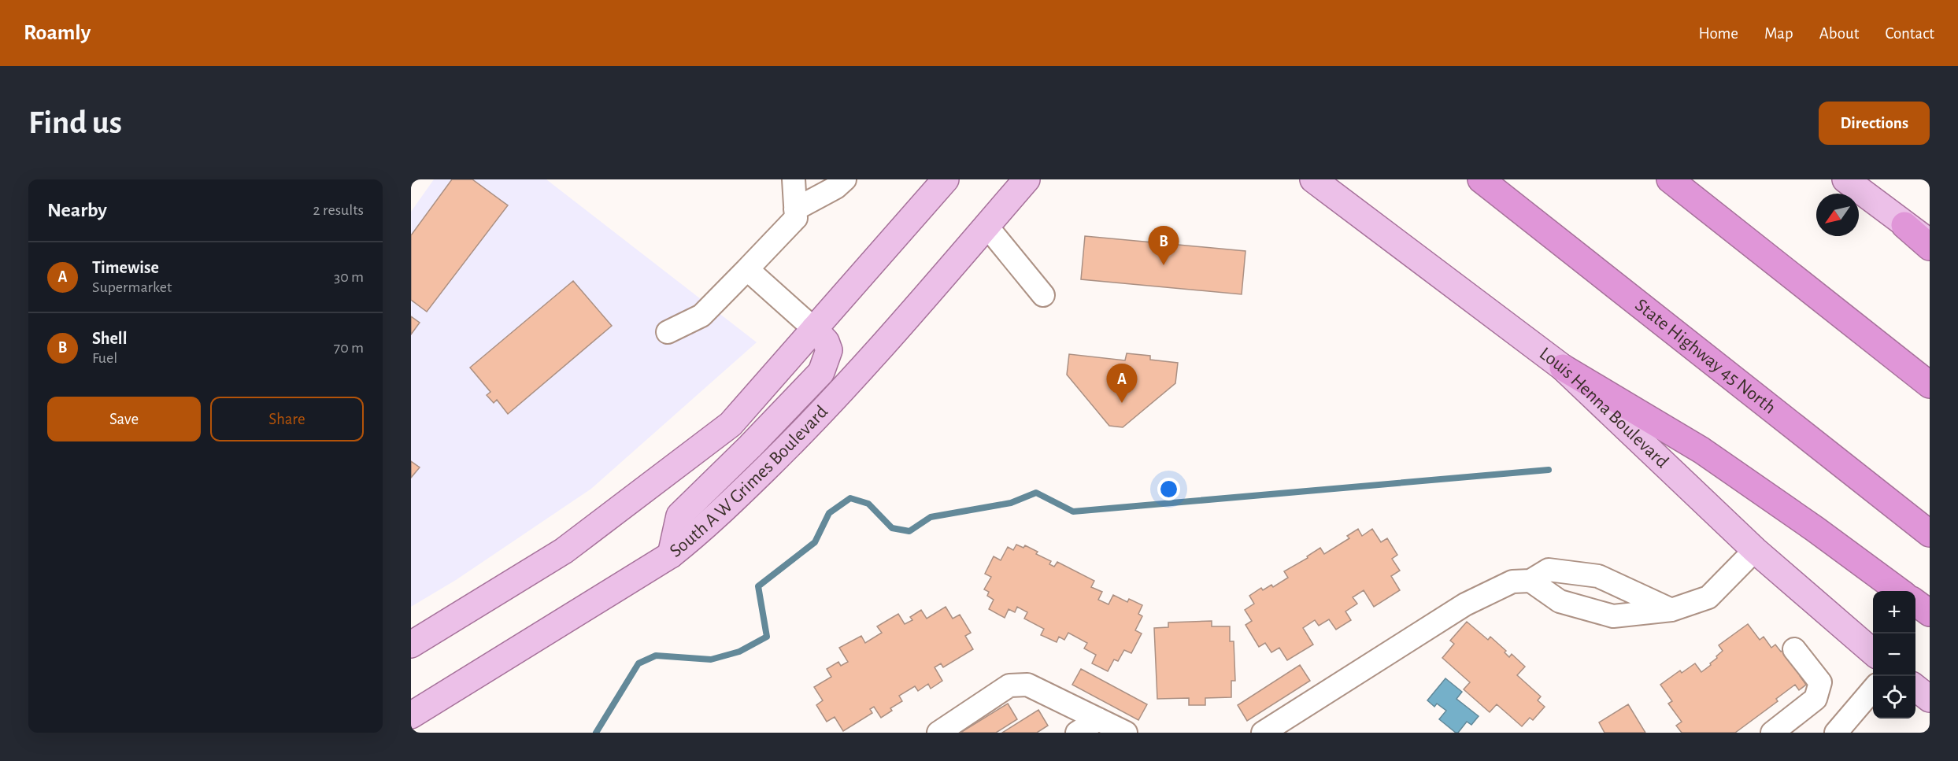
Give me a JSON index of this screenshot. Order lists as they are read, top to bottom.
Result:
{
  "streets": {
    "highway": ["State Highway 45 North"],
    "main road": ["Louis Henna Boulevard", "South A W Grimes Boulevard"]
  },
  "north": "bottom left",
  "page": {
    "header": "Roamly",
    "nav": [
      "Home",
      "Map",
      "About",
      "Contact"
    ],
    "buttons": [
      "Directions",
      ["Save", "Share"]
    ],
    "title": "Find us",
    "heading": ["Nearby", "2 results"],
    "pins": ["B", "A"],
    "list": [
      {
        "mark": "A",
        "name": "Timewise",
        "note": "Supermarket",
        "value": "30 m"
      },
      {
        "mark": "B",
        "name": "Shell",
        "note": "Fuel",
        "value": "70 m"
      }
    ],
    "map_buttons": ["+", "−"]
  }
}
